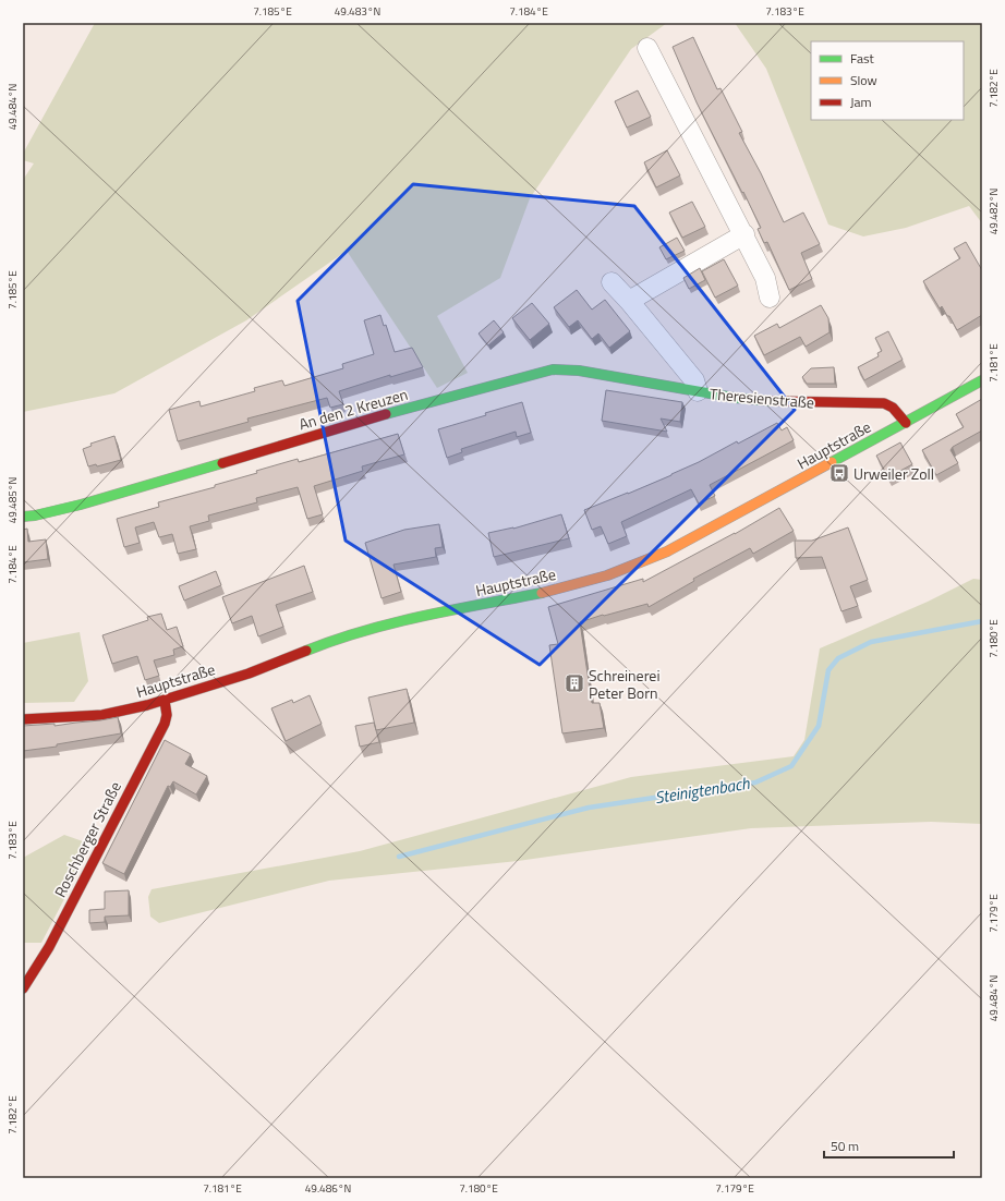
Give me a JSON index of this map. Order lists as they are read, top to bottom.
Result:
{
  "streets": {
    "street": [
      "Theresienstraße",
      "An den 2 Kreuzen",
      "Hauptstraße",
      "Roschberger Straße"
    ]
  },
  "crossings": [
    ["Theresienstraße", "An den 2 Kreuzen"],
    ["Theresienstraße", "Hauptstraße"],
    ["Hauptstraße", "Roschberger Straße"]
  ],
  "water": ["Steinigtenbach"],
  "places": {
    "bus stop": ["Urweiler Zoll"],
    "building": ["Schreinerei Peter Born"]
  },
  "legend": ["Fast", "Slow", "Jam"],
  "scale_bar": "50 m",
  "coordinates": [
    "7.185°E",
    "49.483°N",
    "7.184°E",
    "7.183°E",
    "7.182°E",
    "49.484°N",
    "49.482°N",
    "7.181°E",
    "49.485°N",
    "7.180°E",
    "7.179°E",
    "49.486°N"
  ]
}
